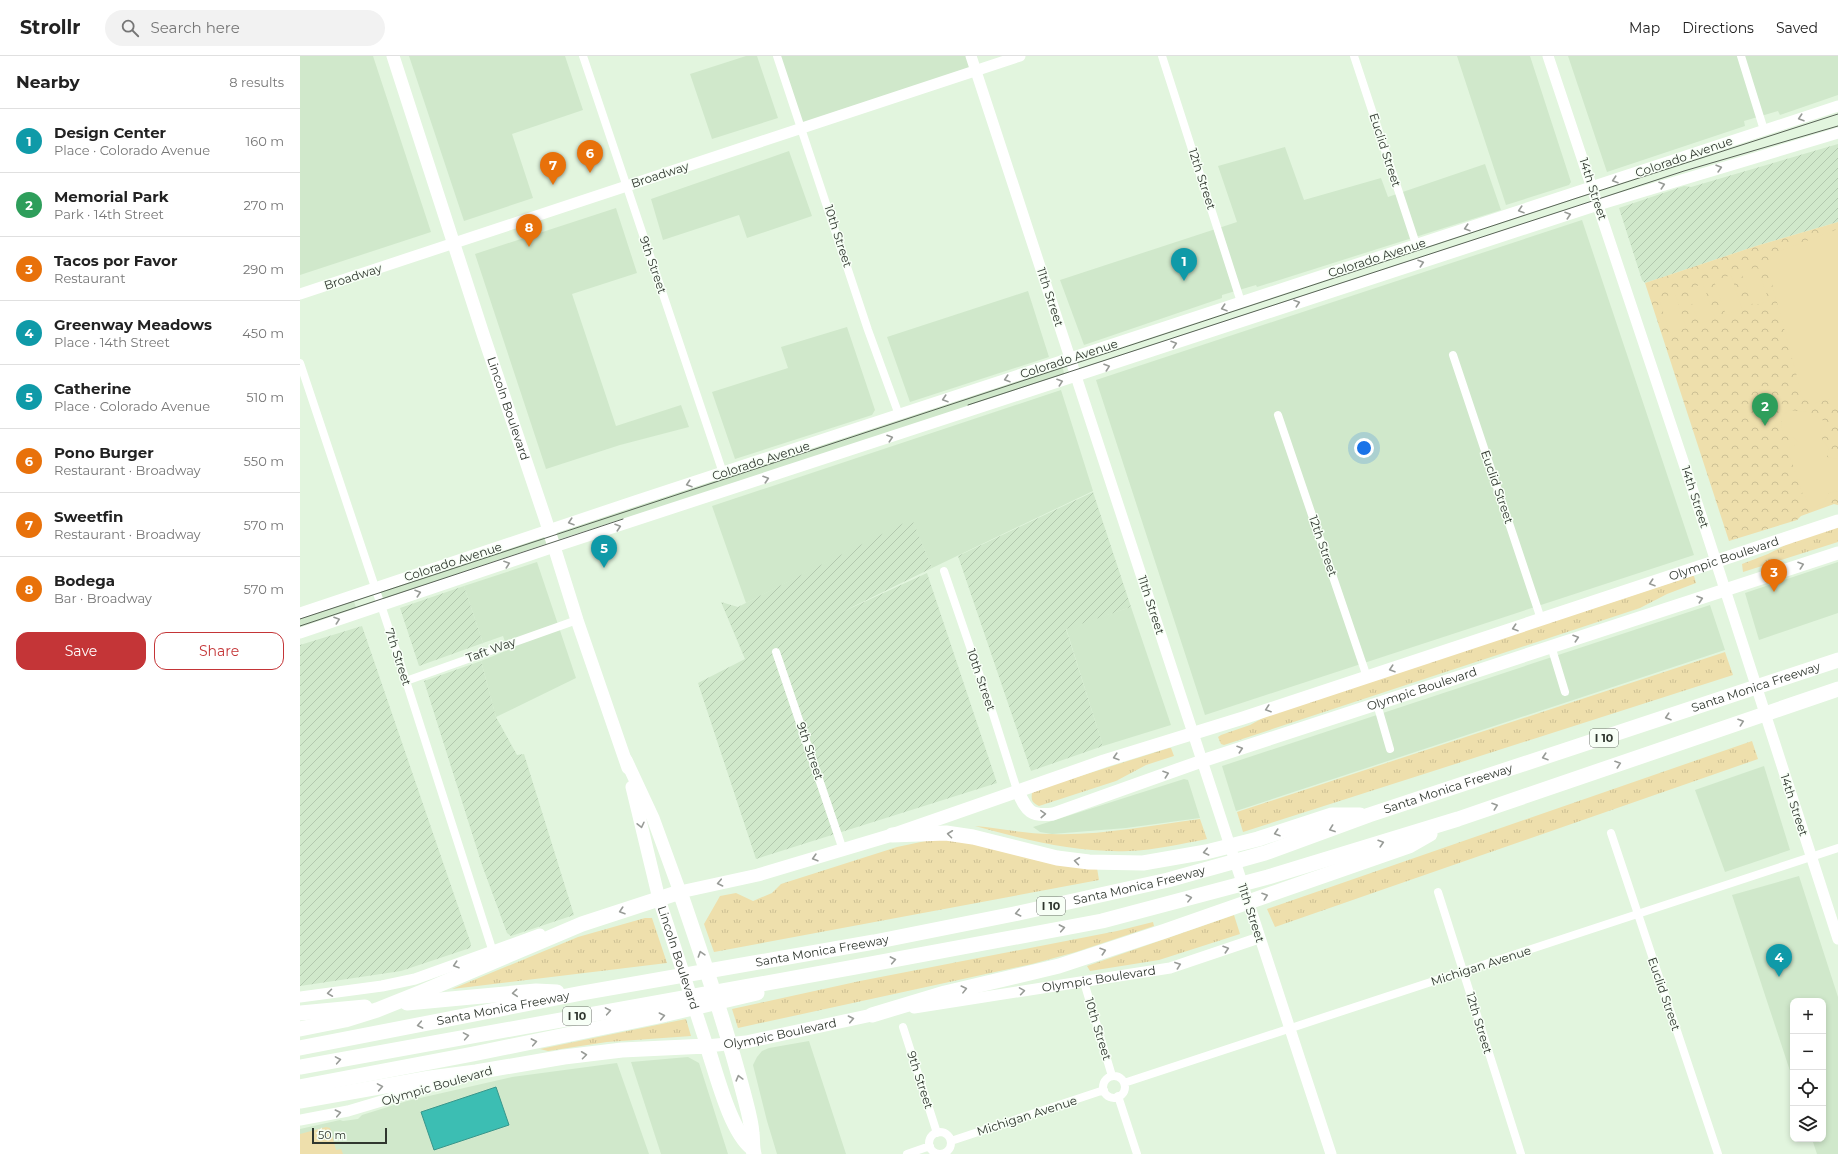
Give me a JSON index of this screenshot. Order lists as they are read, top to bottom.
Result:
{
  "streets": {
    "highway": [
      "Lincoln Boulevard",
      "Olympic Boulevard",
      "Santa Monica Freeway",
      "I 10"
    ],
    "main road": [
      "Colorado Avenue",
      "Broadway",
      "14th Street",
      "11th Street"
    ],
    "street": [
      "Euclid Street",
      "12th Street",
      "10th Street",
      "9th Street",
      "Taft Way",
      "7th Street",
      "Michigan Avenue"
    ]
  },
  "crossings": [
    ["Euclid Street", "Colorado Avenue"],
    ["Euclid Street", "Olympic Boulevard"],
    ["Euclid Street", "Michigan Avenue"],
    ["Colorado Avenue", "12th Street"],
    ["Colorado Avenue", "14th Street"],
    ["Colorado Avenue", "10th Street"],
    ["Colorado Avenue", "9th Street"],
    ["Colorado Avenue", "11th Street"],
    ["Colorado Avenue", "Lincoln Boulevard"],
    ["Colorado Avenue", "7th Street"],
    ["Broadway", "10th Street"],
    ["Broadway", "9th Street"],
    ["Broadway", "11th Street"],
    ["Broadway", "Lincoln Boulevard"],
    ["12th Street", "Olympic Boulevard"],
    ["12th Street", "Michigan Avenue"],
    ["14th Street", "Olympic Boulevard"],
    ["14th Street", "Michigan Avenue"],
    ["10th Street", "Olympic Boulevard"],
    ["10th Street", "Michigan Avenue"],
    ["9th Street", "Olympic Boulevard"],
    ["9th Street", "Michigan Avenue"],
    ["11th Street", "Olympic Boulevard"],
    ["11th Street", "Michigan Avenue"],
    ["Lincoln Boulevard", "Olympic Boulevard"],
    ["Lincoln Boulevard", "Taft Way"],
    ["Olympic Boulevard", "7th Street"],
    ["Taft Way", "7th Street"]
  ],
  "scale_bar": "50 m",
  "page": {
    "header": "Strollr",
    "search": "Search here",
    "nav": ["Map", "Directions", "Saved"],
    "heading": ["Nearby", "8 results"],
    "list": [
      {
        "mark": "1",
        "name": "Design Center",
        "note": "Place · Colorado Avenue",
        "value": "160 m"
      },
      {
        "mark": "2",
        "name": "Memorial Park",
        "note": "Park · 14th Street",
        "value": "270 m"
      },
      {
        "mark": "3",
        "name": "Tacos por Favor",
        "note": "Restaurant",
        "value": "290 m"
      },
      {
        "mark": "4",
        "name": "Greenway Meadows",
        "note": "Place · 14th Street",
        "value": "450 m"
      },
      {
        "mark": "5",
        "name": "Catherine",
        "note": "Place · Colorado Avenue",
        "value": "510 m"
      },
      {
        "mark": "6",
        "name": "Pono Burger",
        "note": "Restaurant · Broadway",
        "value": "550 m"
      },
      {
        "mark": "7",
        "name": "Sweetfin",
        "note": "Restaurant · Broadway",
        "value": "570 m"
      },
      {
        "mark": "8",
        "name": "Bodega",
        "note": "Bar · Broadway",
        "value": "570 m"
      }
    ],
    "pins": [
      "6",
      "7",
      "8",
      "1",
      "2",
      "5",
      "3",
      "4"
    ],
    "buttons": ["Save", "Share"],
    "map_buttons": ["+", "−"],
    "scale": "50 m"
  }
}
